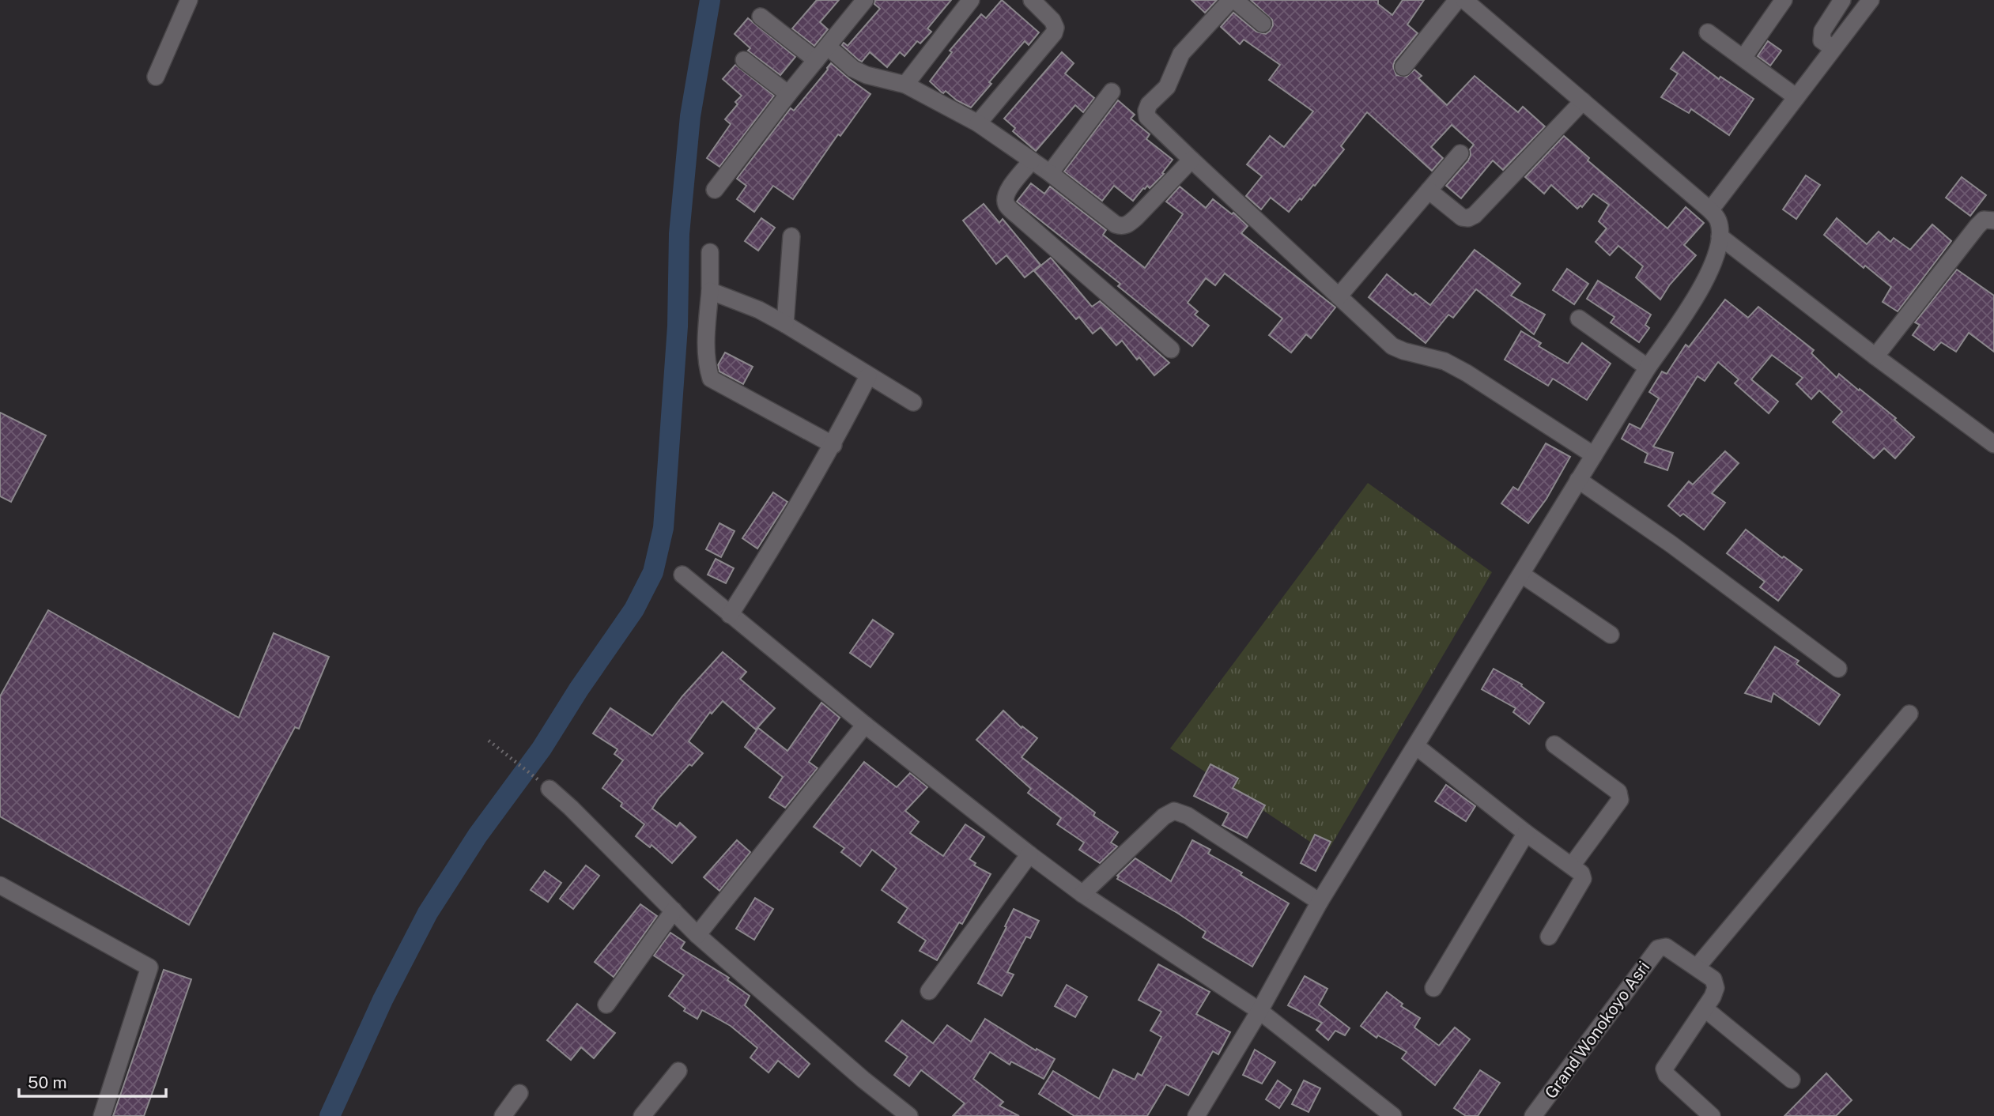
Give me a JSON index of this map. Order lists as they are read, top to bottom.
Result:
{
  "streets": {
    "street": ["Grand Wonokoyo Asri"]
  },
  "scale_bar": "50 m"
}
